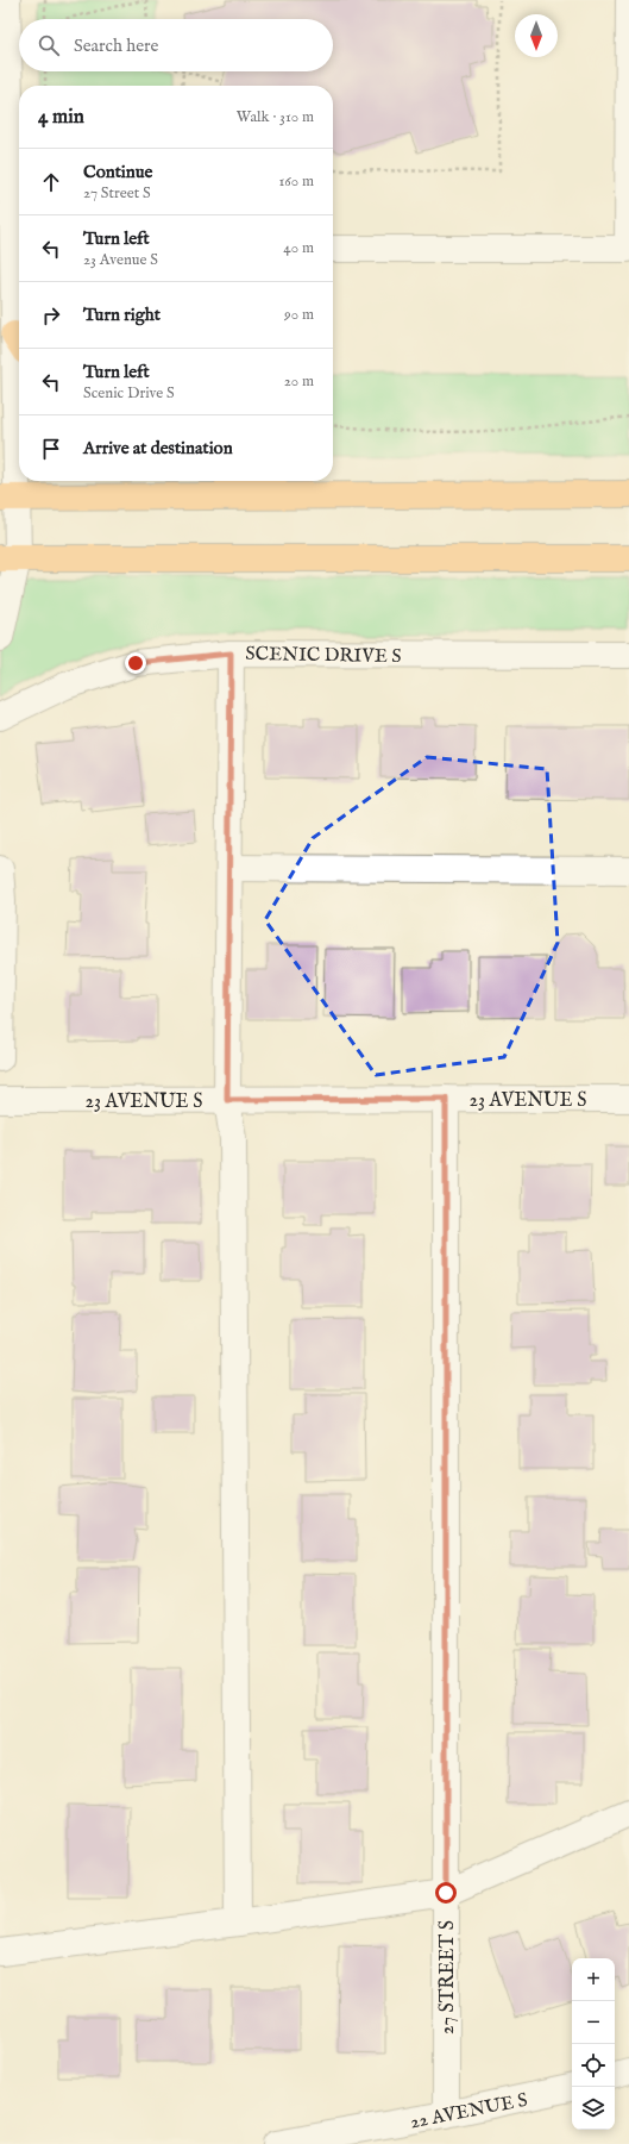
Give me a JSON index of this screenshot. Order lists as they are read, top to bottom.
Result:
{
  "streets": {
    "street": [
      "SCENIC DRIVE S",
      "23 AVENUE S",
      "27 STREET S",
      "22 AVENUE S"
    ]
  },
  "crossings": [
    ["23 AVENUE S", "27 STREET S"],
    ["27 STREET S", "22 AVENUE S"]
  ],
  "north": "bottom",
  "page": {
    "search": "Search here",
    "heading": ["4 min", "Walk · 310 m"],
    "list": [
      ["Continue", "27 Street S", "160 m"],
      ["Turn left", "23 Avenue S", "40 m"],
      ["Turn right", "90 m"],
      ["Turn left", "Scenic Drive S", "20 m"],
      "Arrive at destination"
    ],
    "map_buttons": ["+", "−"]
  }
}
